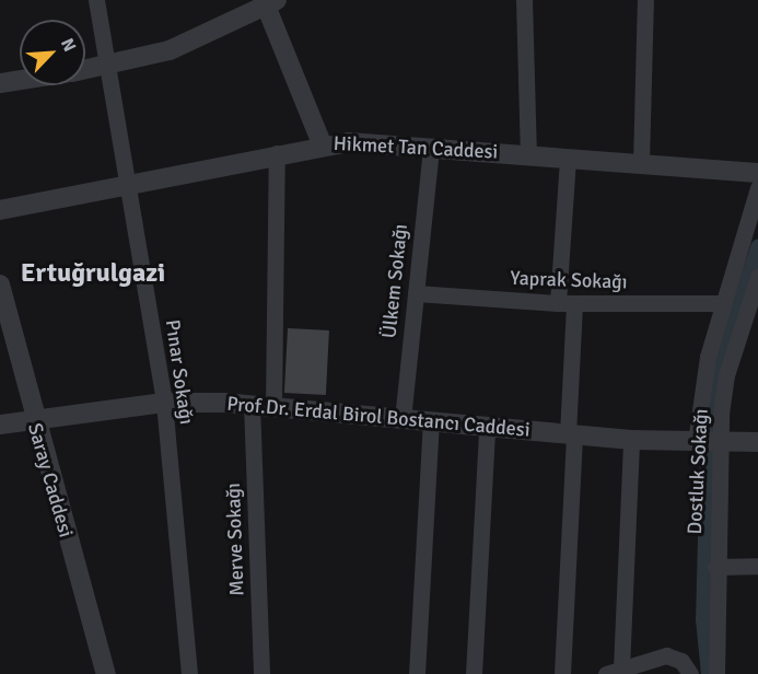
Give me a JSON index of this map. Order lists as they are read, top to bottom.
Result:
{
  "streets": {
    "street": [
      "Hikmet Tan Caddesi",
      "Yaprak Sokağı",
      "Ülkem Sokağı",
      "Pınar Sokağı",
      "Prof.Dr. Erdal Birol Bostancı Caddesi",
      "Dostluk Sokağı",
      "Saray Caddesi",
      "Merve Sokağı"
    ]
  },
  "crossings": [
    ["Hikmet Tan Caddesi", "Ülkem Sokağı"],
    ["Hikmet Tan Caddesi", "Pınar Sokağı"],
    ["Yaprak Sokağı", "Ülkem Sokağı"],
    ["Yaprak Sokağı", "Dostluk Sokağı"],
    ["Ülkem Sokağı", "Prof.Dr. Erdal Birol Bostancı Caddesi"],
    ["Pınar Sokağı", "Prof.Dr. Erdal Birol Bostancı Caddesi"],
    ["Prof.Dr. Erdal Birol Bostancı Caddesi", "Dostluk Sokağı"],
    ["Prof.Dr. Erdal Birol Bostancı Caddesi", "Saray Caddesi"],
    ["Prof.Dr. Erdal Birol Bostancı Caddesi", "Merve Sokağı"]
  ],
  "districts": ["Ertuğrulgazi"],
  "north": "top right"
}
